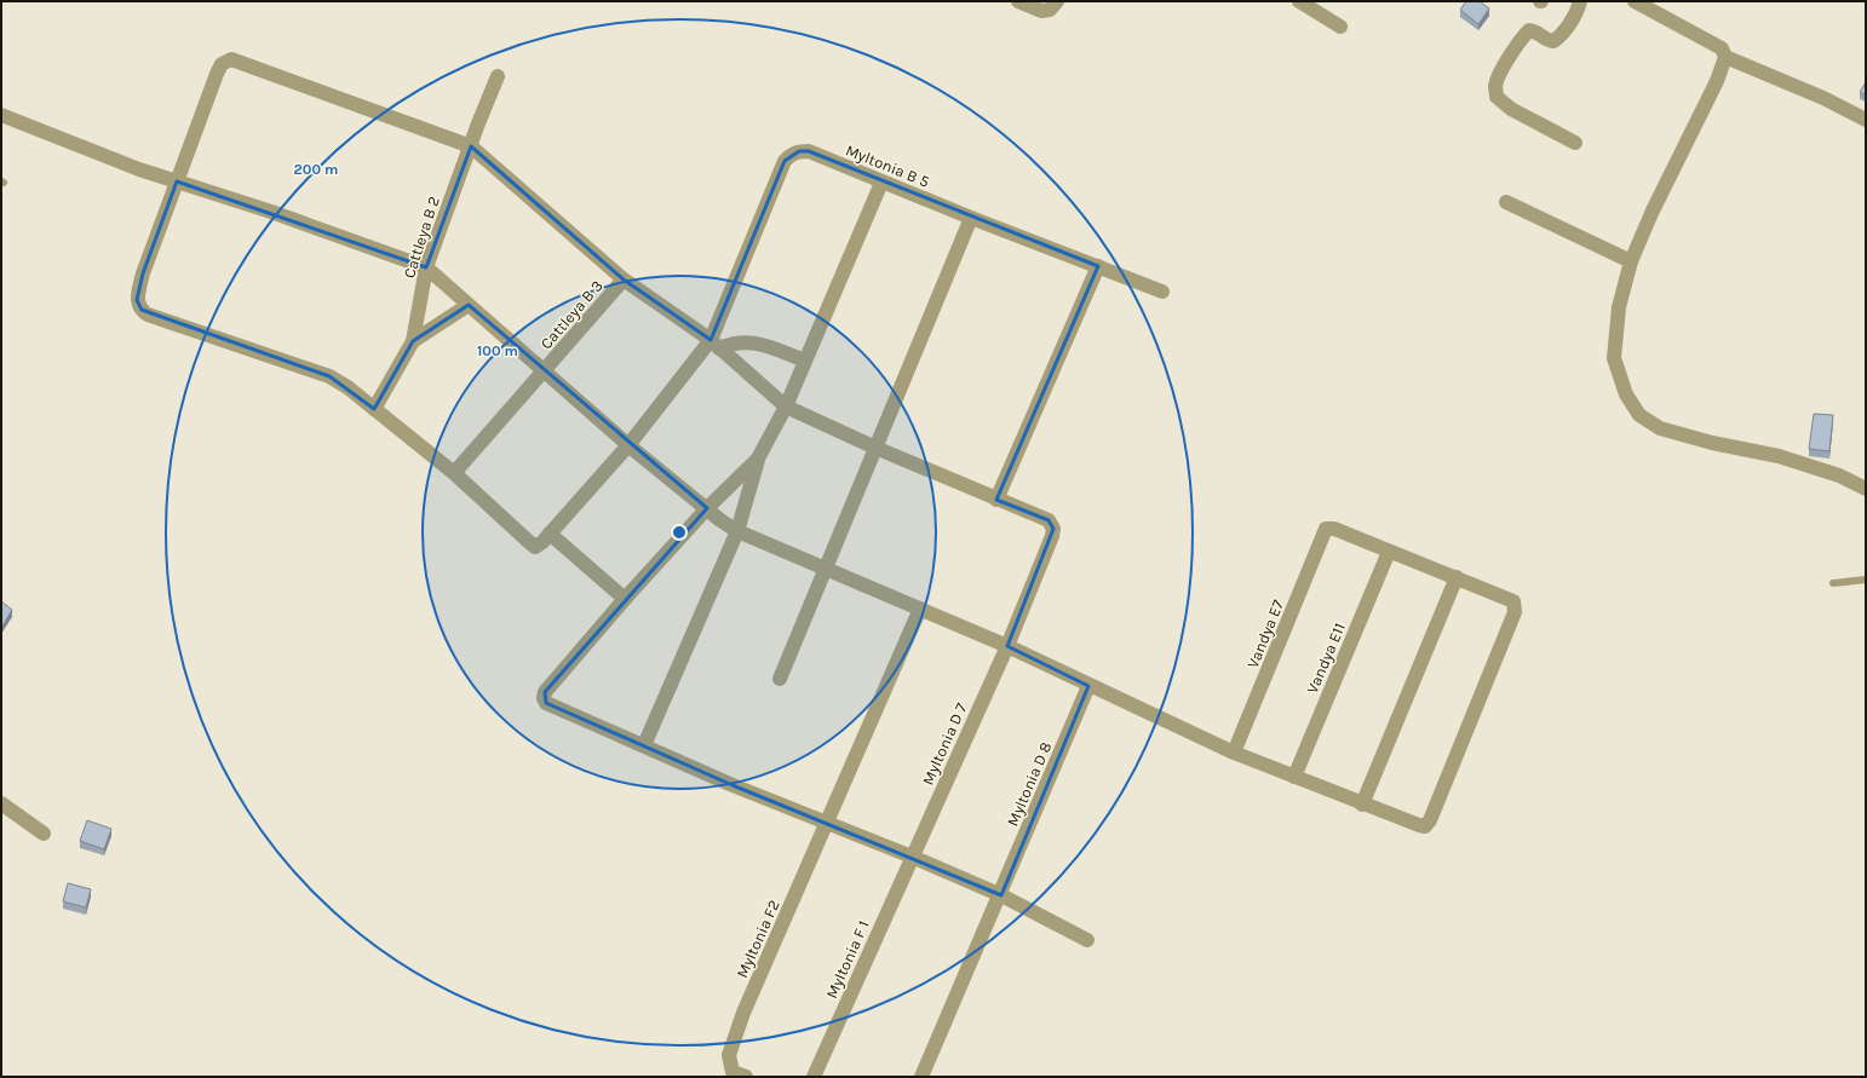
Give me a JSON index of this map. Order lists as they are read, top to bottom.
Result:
{
  "streets": {
    "street": [
      "Myltonia B 5",
      "Cattleya B 2",
      "Cattleya B 3",
      "Vandya E7",
      "Vandya E11",
      "Myltonia D 7",
      "Myltonia D 8",
      "Myltonia F2",
      "Myltonia F 1"
    ]
  },
  "crossings": [
    ["Myltonia B 5", "Cattleya B 3"],
    ["Vandya E7", "Vandya E11"],
    ["Myltonia D 7", "Myltonia F 1"]
  ],
  "rings": ["200 m", "100 m"]
}
